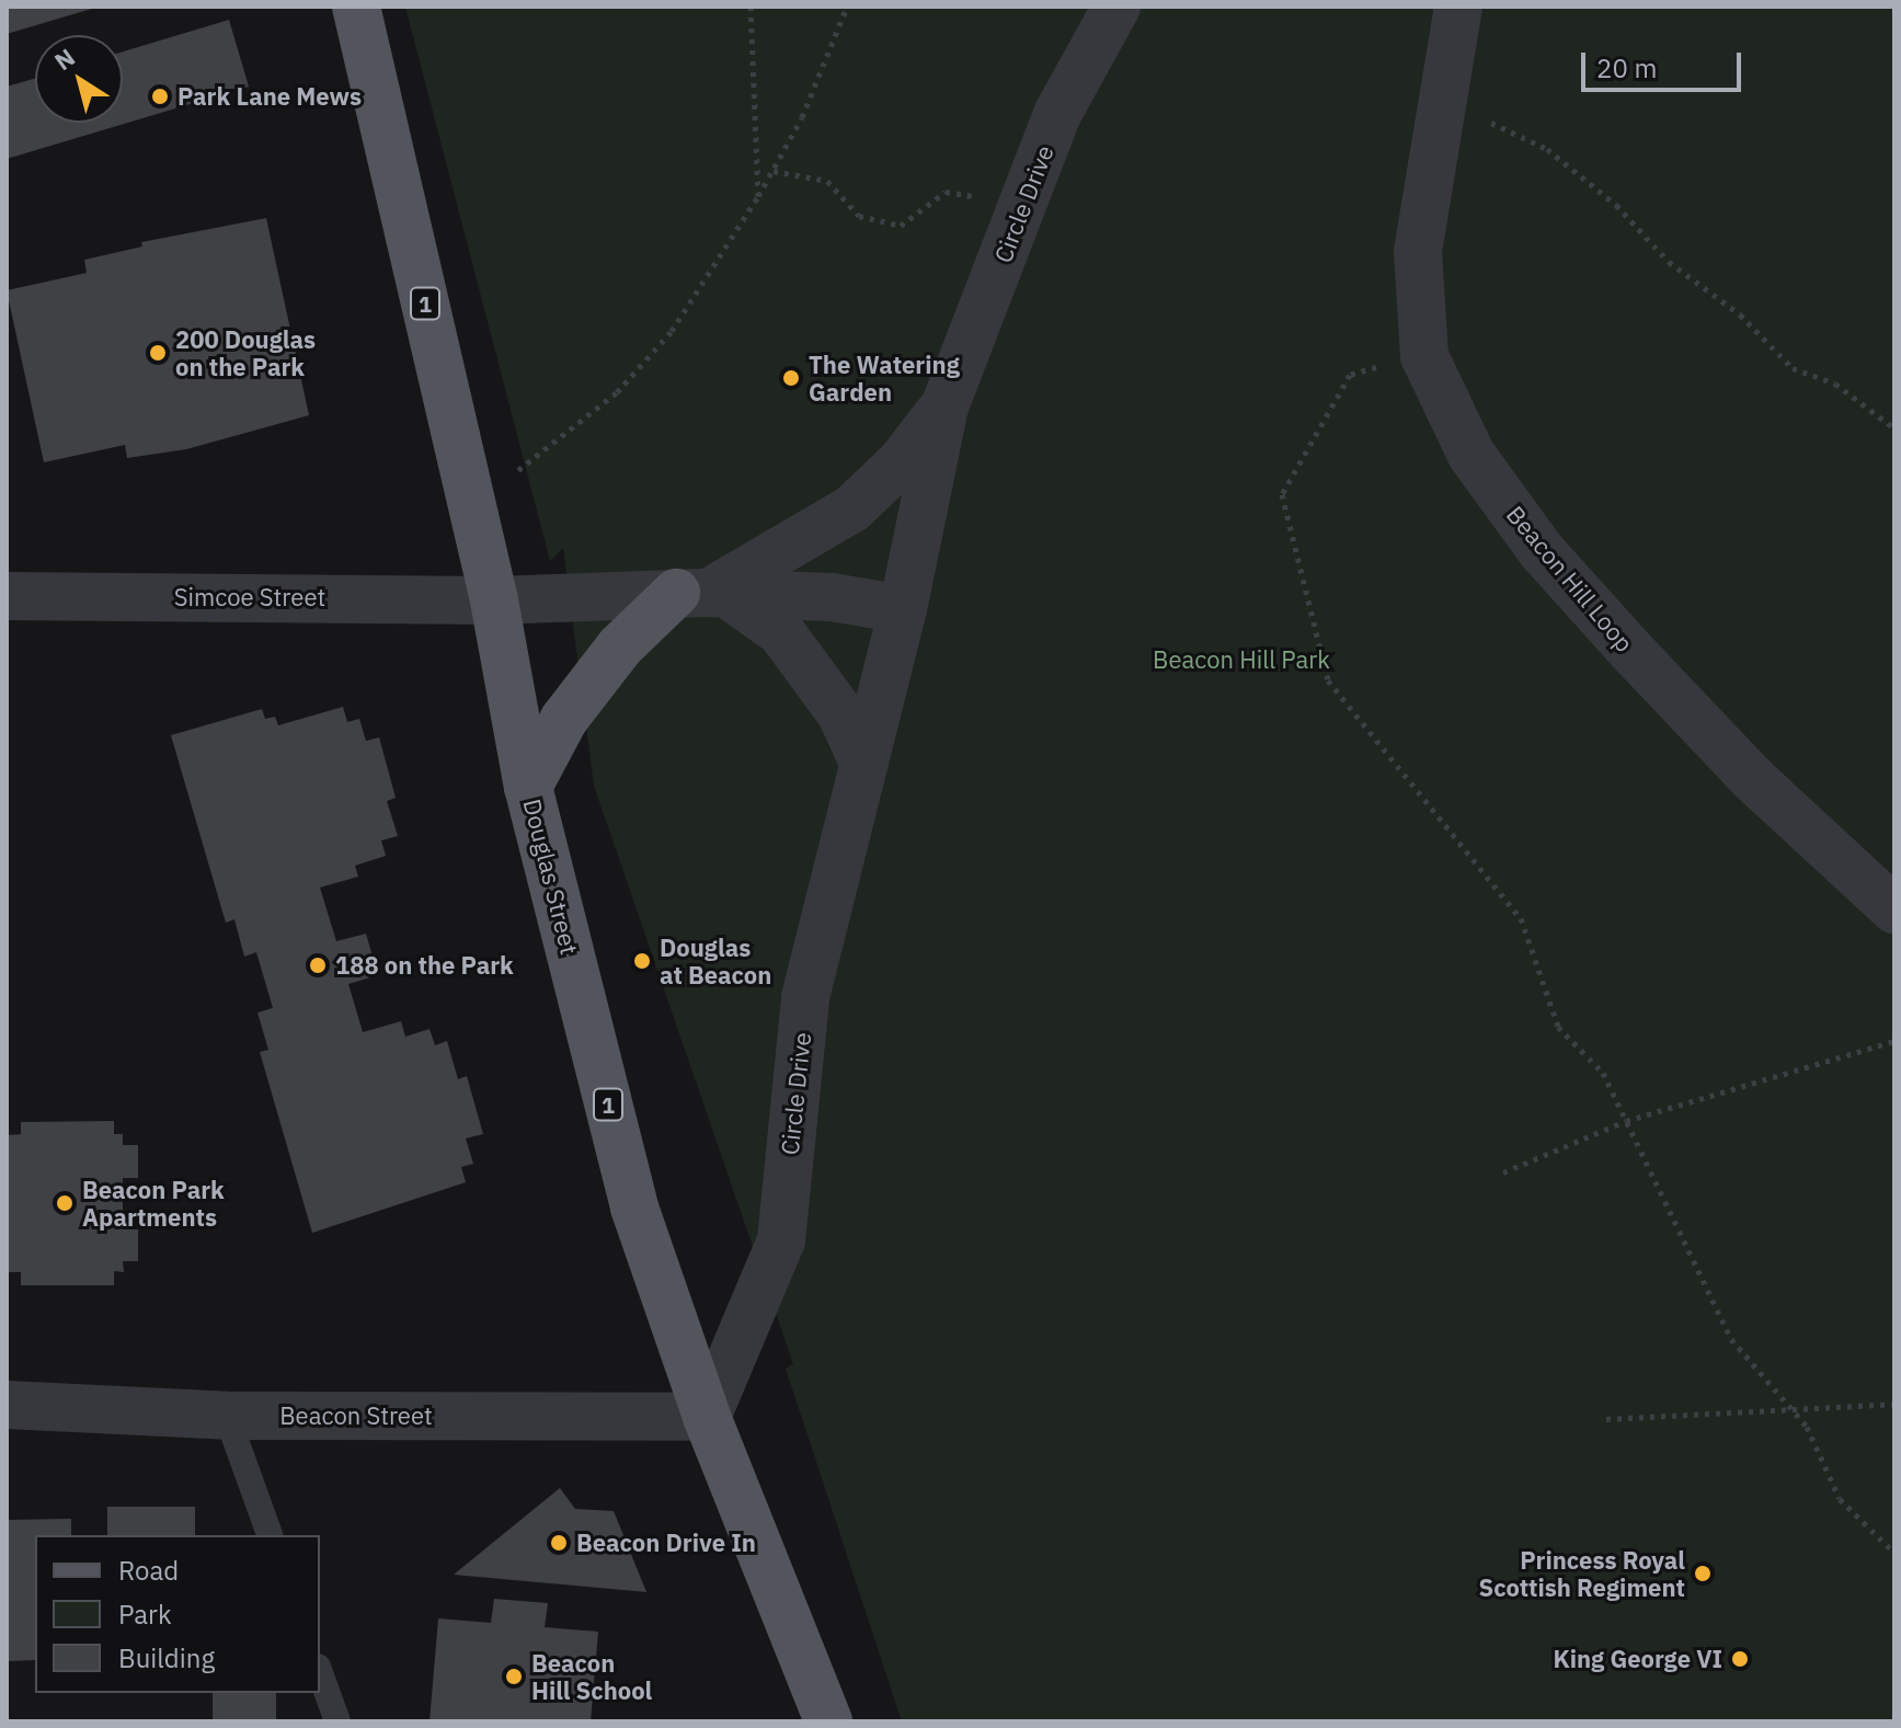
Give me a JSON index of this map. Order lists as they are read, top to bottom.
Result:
{
  "streets": {
    "main road": ["1", "Douglas Street"],
    "street": [
      "Circle Drive",
      "Beacon Hill Loop",
      "Simcoe Street",
      "Beacon Street"
    ]
  },
  "crossings": [
    ["Circle Drive", "Simcoe Street"],
    ["Circle Drive", "Douglas Street"],
    ["Circle Drive", "Beacon Street"],
    ["Simcoe Street", "Douglas Street"],
    ["Douglas Street", "Beacon Street"]
  ],
  "parks": ["Beacon Hill Park"],
  "places": [
    "Park Lane Mews",
    "200 Douglas on the Park",
    "The Watering Garden",
    "Douglas at Beacon",
    "188 on the Park",
    "Beacon Park Apartments",
    "Beacon Drive In",
    "Princess Royal Scottish Regiment",
    "King George VI",
    "Beacon Hill School"
  ],
  "legend": ["Road", "Park", "Building"],
  "scale_bar": "20 m",
  "north": "top left"
}
